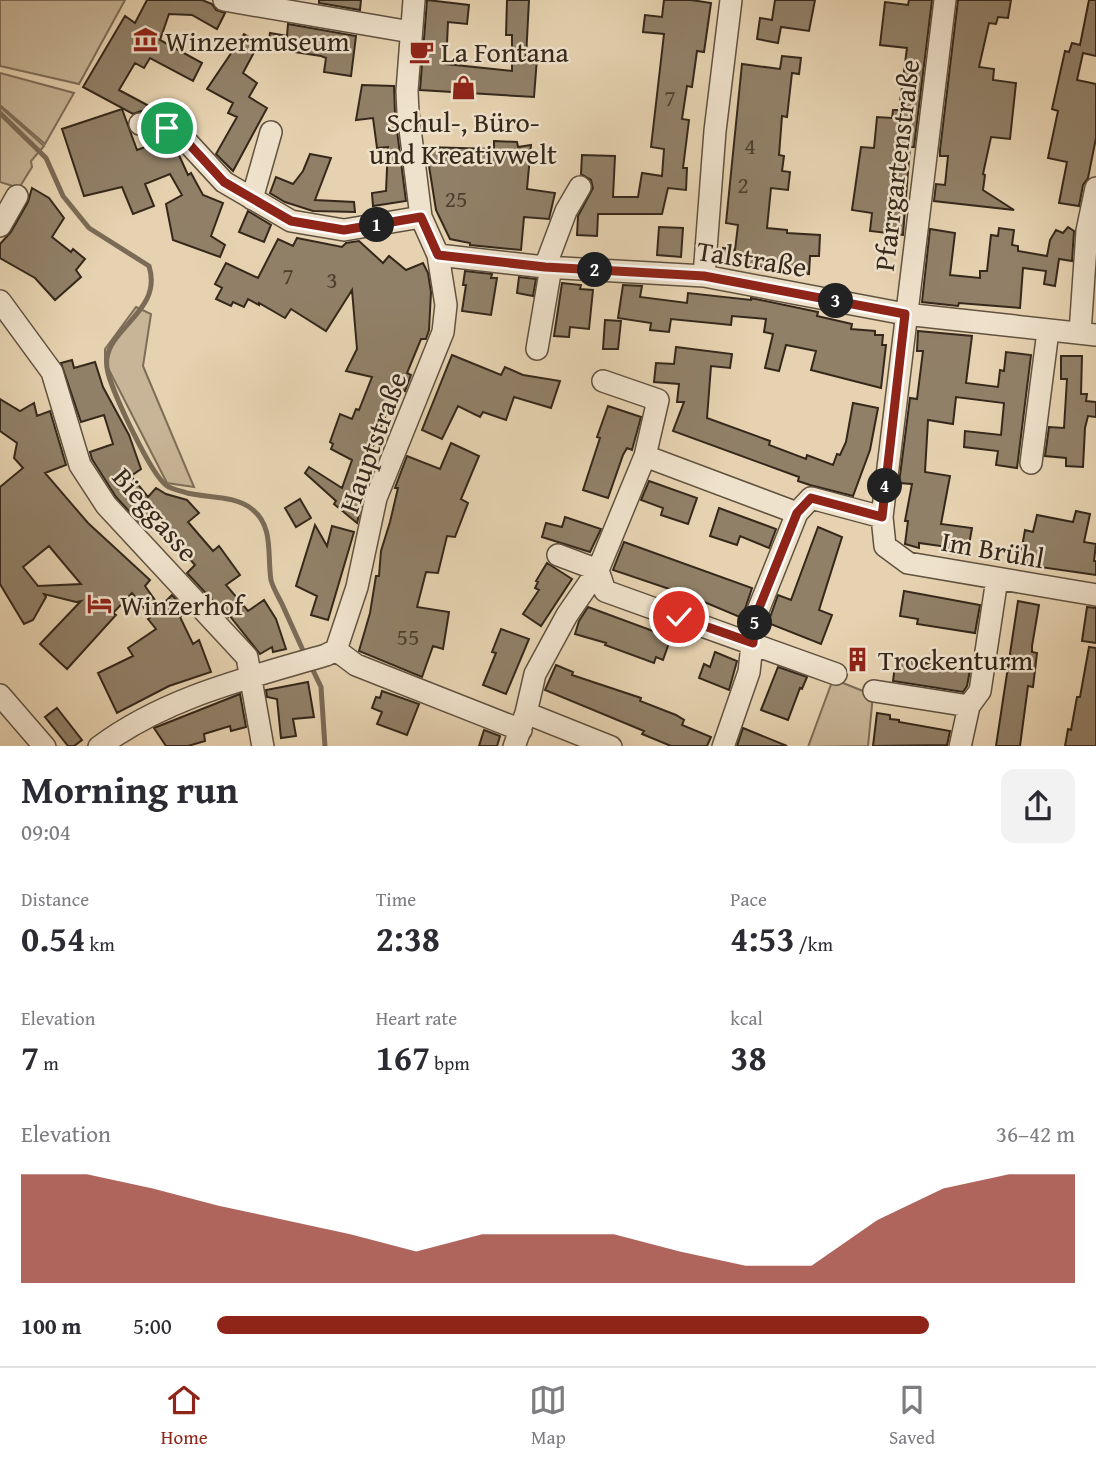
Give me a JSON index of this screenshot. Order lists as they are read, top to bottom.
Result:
{
  "streets": {
    "street": [
      "Pfarrgartenstraße",
      "Talstraße",
      "Hauptstraße",
      "Bieggasse",
      "Im Brühl"
    ]
  },
  "crossings": [
    ["Pfarrgartenstraße", "Talstraße"],
    ["Pfarrgartenstraße", "Im Brühl"],
    ["Talstraße", "Hauptstraße"]
  ],
  "places": {
    "museum": ["Winzermuseum"],
    "cafe": ["La Fontana"],
    "shop": ["Schul-, Büro- und Kreativwelt"],
    "hotel": ["Winzerhof"],
    "building": ["Trockenturm"]
  },
  "house_numbers": [
    "7",
    "4",
    "2",
    "25",
    "7",
    "3",
    "55"
  ],
  "page": {
    "pins": [
      "1",
      "2",
      "3",
      "4",
      "5"
    ],
    "heading": ["Morning run", "09:04"],
    "stats": [
      ["Distance", "0.54 km"],
      ["Time", "2:38"],
      ["Pace", "4:53 /km"],
      ["Elevation", "7 m"],
      ["Heart rate", "167 bpm"],
      ["kcal", "38"]
    ],
    "chart": ["Elevation", "36–42 m"],
    "list": [
      {
        "name": "100 m",
        "note": "5:00"
      }
    ],
    "tabs": ["Home", "Map", "Saved"]
  }
}
